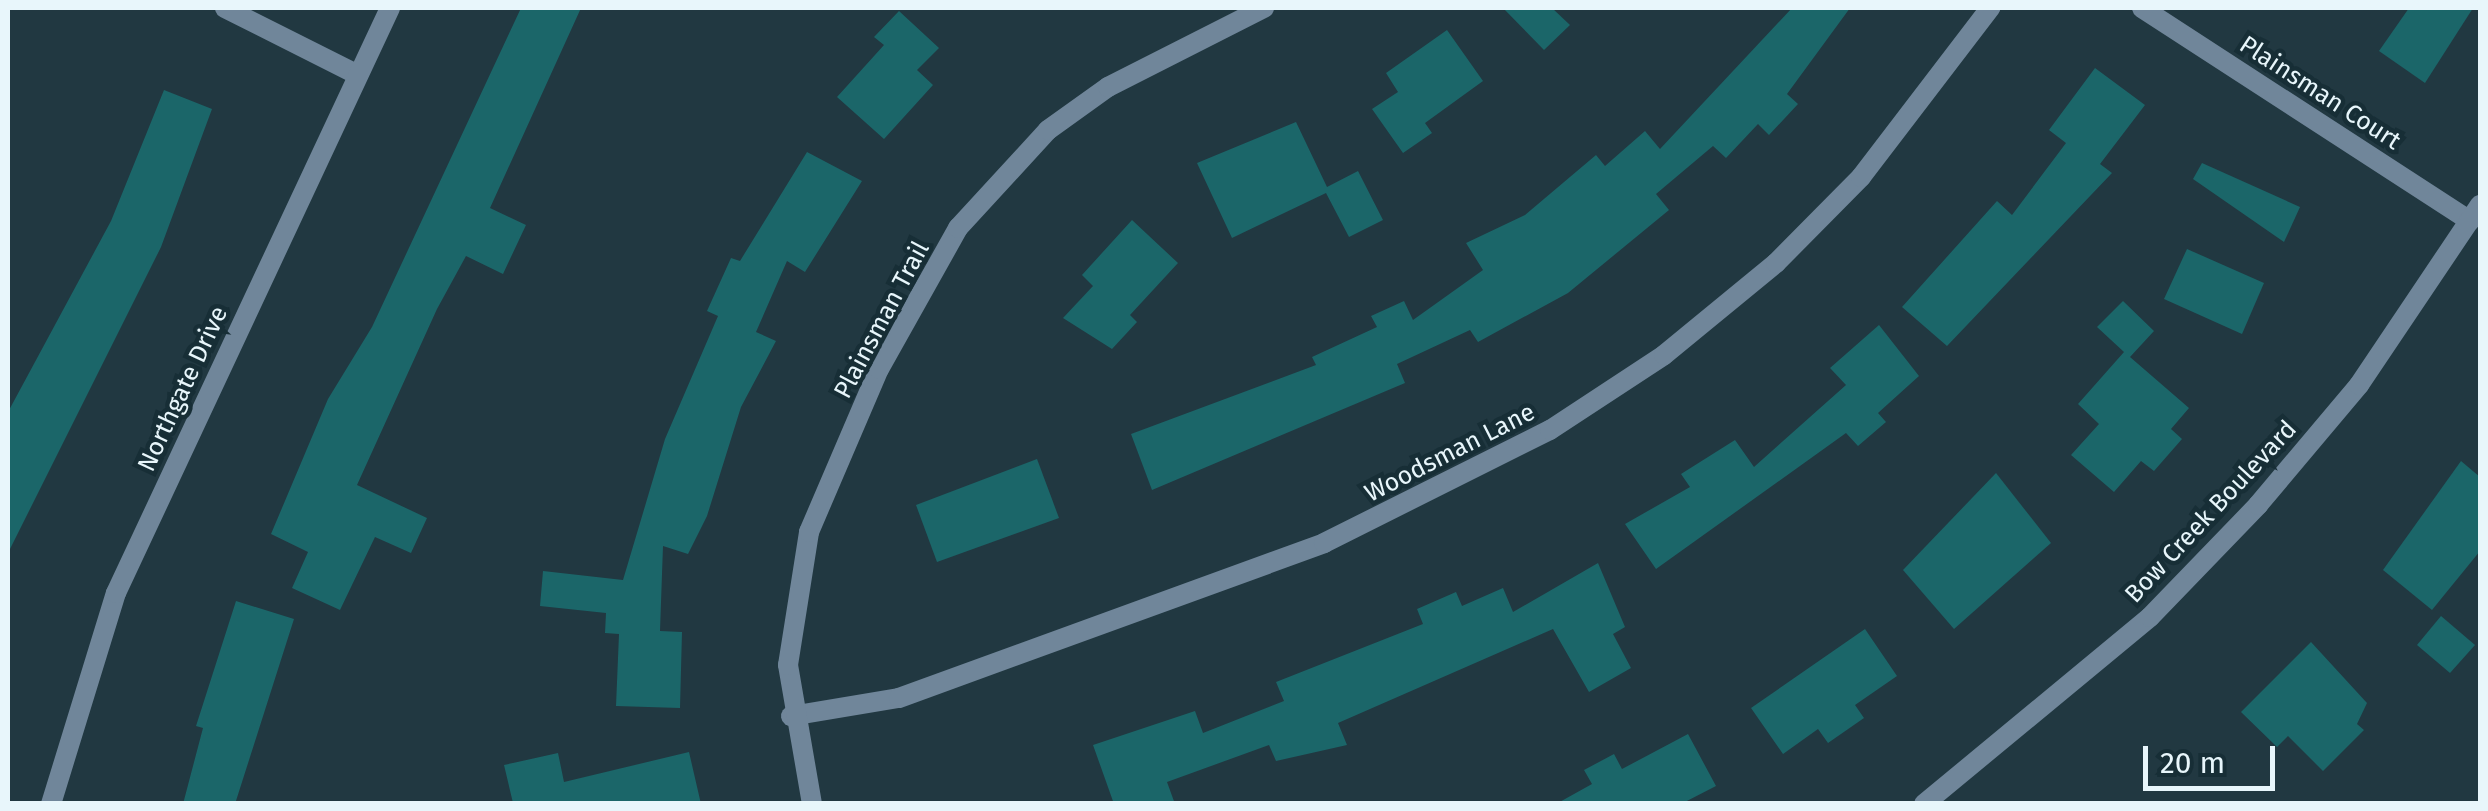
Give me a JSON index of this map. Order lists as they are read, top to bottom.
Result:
{
  "streets": {
    "street": [
      "Plainsman Court",
      "Plainsman Trail",
      "Northgate Drive",
      "Woodsman Lane",
      "Bow Creek Boulevard"
    ]
  },
  "crossings": [
    ["Plainsman Court", "Bow Creek Boulevard"],
    ["Plainsman Trail", "Woodsman Lane"]
  ],
  "scale_bar": "20 m"
}
